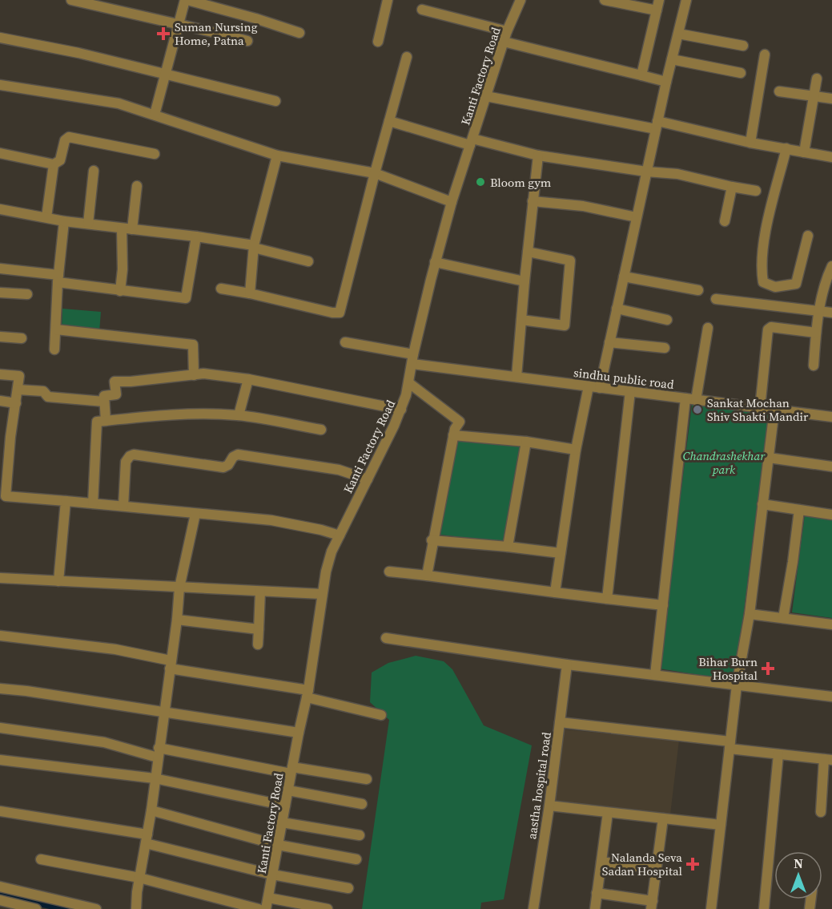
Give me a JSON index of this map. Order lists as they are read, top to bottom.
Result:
{
  "streets": {
    "street": ["Kanti Factory Road", "sindhu public road", "aastha hospital road"]
  },
  "crossings": [
    ["Kanti Factory Road", "sindhu public road"]
  ],
  "parks": ["Chandrashekhar park"],
  "places": {
    "health": ["Suman Nursing Home, Patna", "Bihar Burn Hospital", "Nalanda Seva Sadan Hospital"],
    "other": ["Bloom gym", "Sankat Mochan Shiv Shakti Mandir"]
  },
  "north": "top"
}
